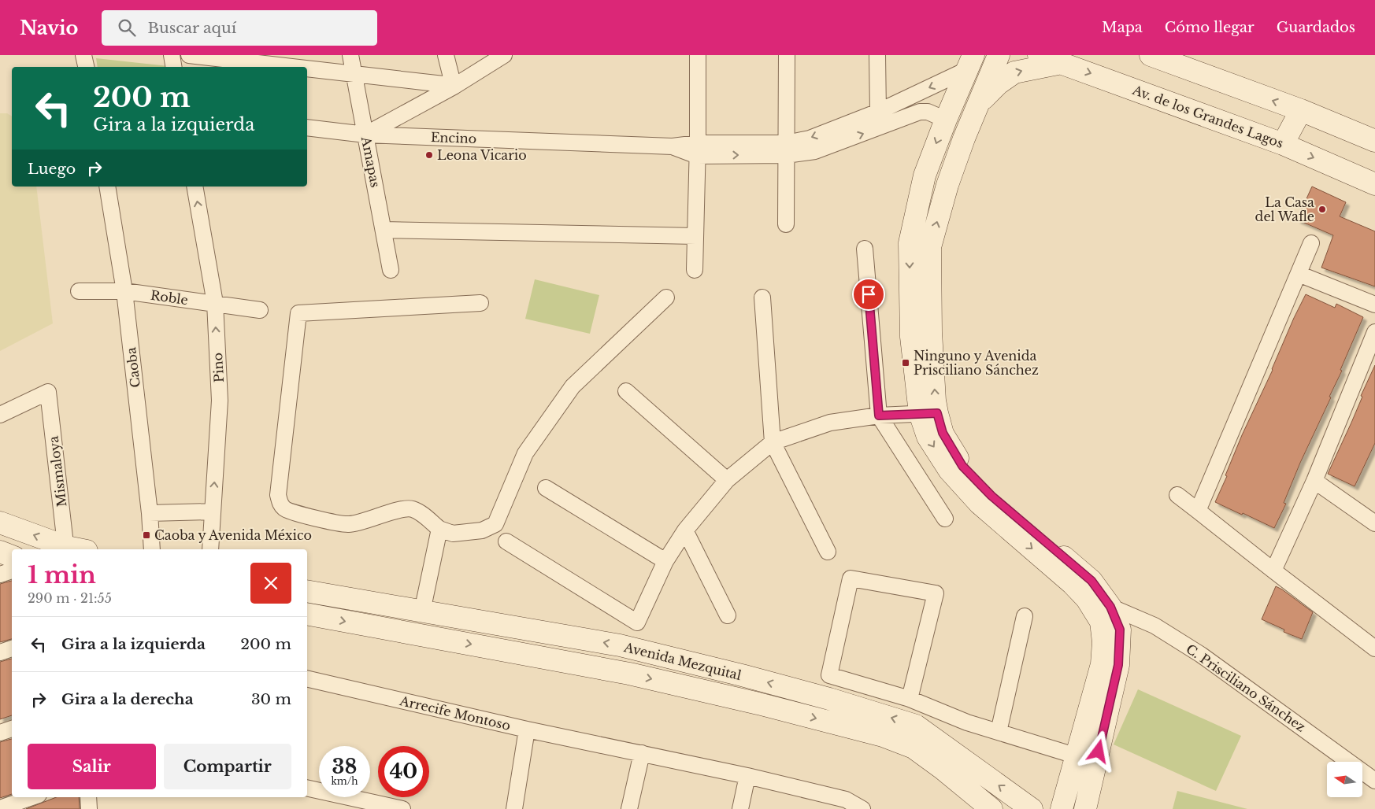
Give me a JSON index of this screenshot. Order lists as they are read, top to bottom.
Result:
{
  "streets": {
    "street": [
      "Av. de los Grandes Lagos",
      "Encino",
      "Amapas",
      "Roble",
      "Caoba",
      "Pino",
      "Mismaloya",
      "Avenida Mezquital",
      "C. Prisciliano Sánchez",
      "Arrecife Montoso"
    ]
  },
  "crossings": [
    ["Encino", "Amapas"],
    ["Roble", "Caoba"],
    ["Roble", "Pino"]
  ],
  "one_way": ["Pino"],
  "places": {
    "other": ["Leona Vicario", "La Casa del Wafle"],
    "transit": ["Ninguno y Avenida Prisciliano Sánchez", "Caoba y Avenida México"]
  },
  "north": "left",
  "page": {
    "header": "Navio",
    "search": "Buscar aquí",
    "nav": ["Mapa", "Cómo llegar", "Guardados"],
    "turn": ["200 m", "Gira a la izquierda"],
    "then": "Luego",
    "heading": ["1 min", "290 m · 21:55"],
    "list": [
      {
        "name": "Gira a la izquierda",
        "value": "200 m"
      },
      {
        "name": "Gira a la derecha",
        "value": "30 m"
      }
    ],
    "buttons": ["Salir", "Compartir"],
    "speed": "38 km/h",
    "limit": "40"
  }
}
